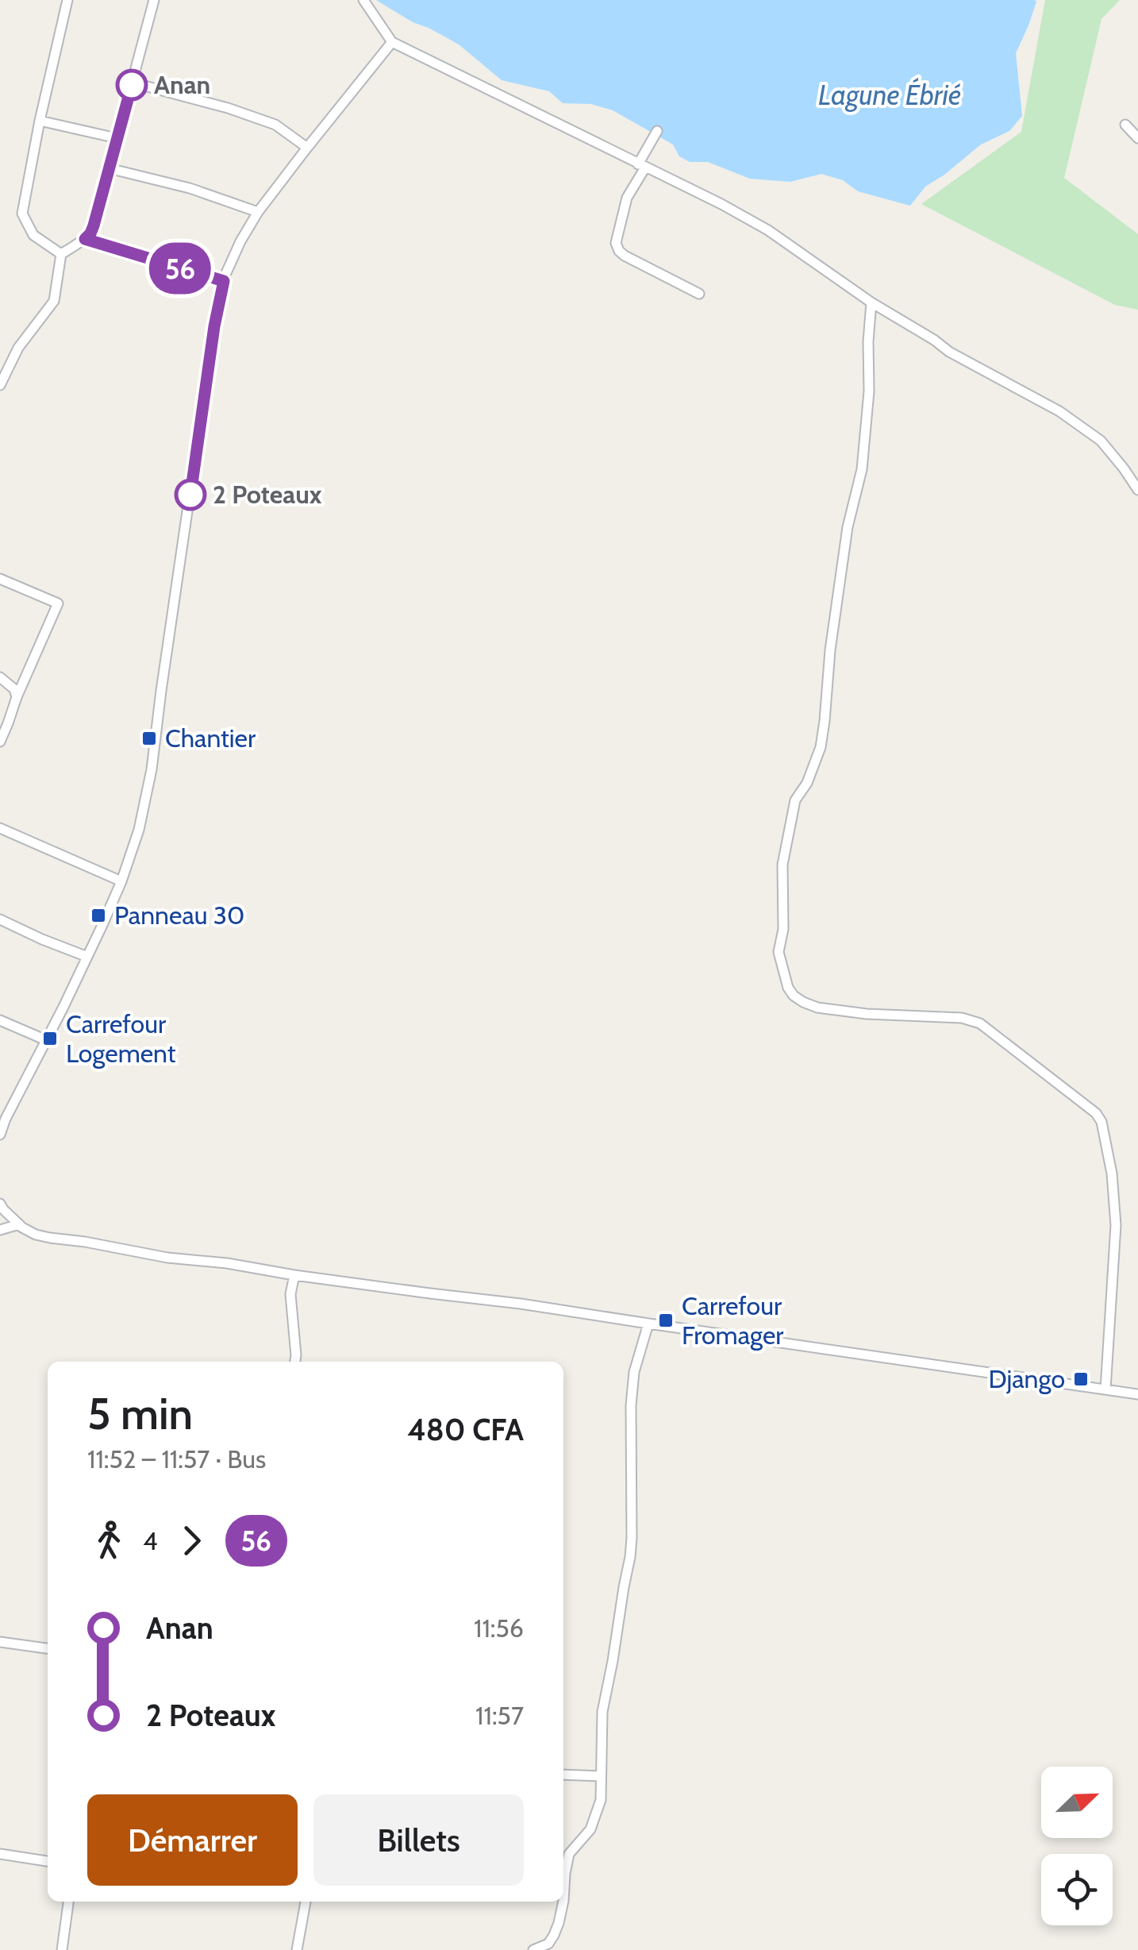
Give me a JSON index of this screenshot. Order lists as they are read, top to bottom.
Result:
{
  "water": ["Lagune Ébrié"],
  "places": {
    "other": ["Anan", "2 Poteaux"],
    "transit": [
      "Chantier",
      "Panneau 30",
      "Carrefour Logement",
      "Carrefour Fromager",
      "Django"
    ]
  },
  "lines": ["bus line 56"],
  "north": "top right",
  "page": {
    "on_map": "56",
    "heading": ["5 min", "11:52 – 11:57 · Bus", "480 CFA"],
    "legs": ["4", "56"],
    "list": [
      {
        "name": "Anan",
        "value": "11:56"
      },
      {
        "name": "2 Poteaux",
        "value": "11:57"
      }
    ],
    "buttons": ["Démarrer", "Billets"]
  }
}
